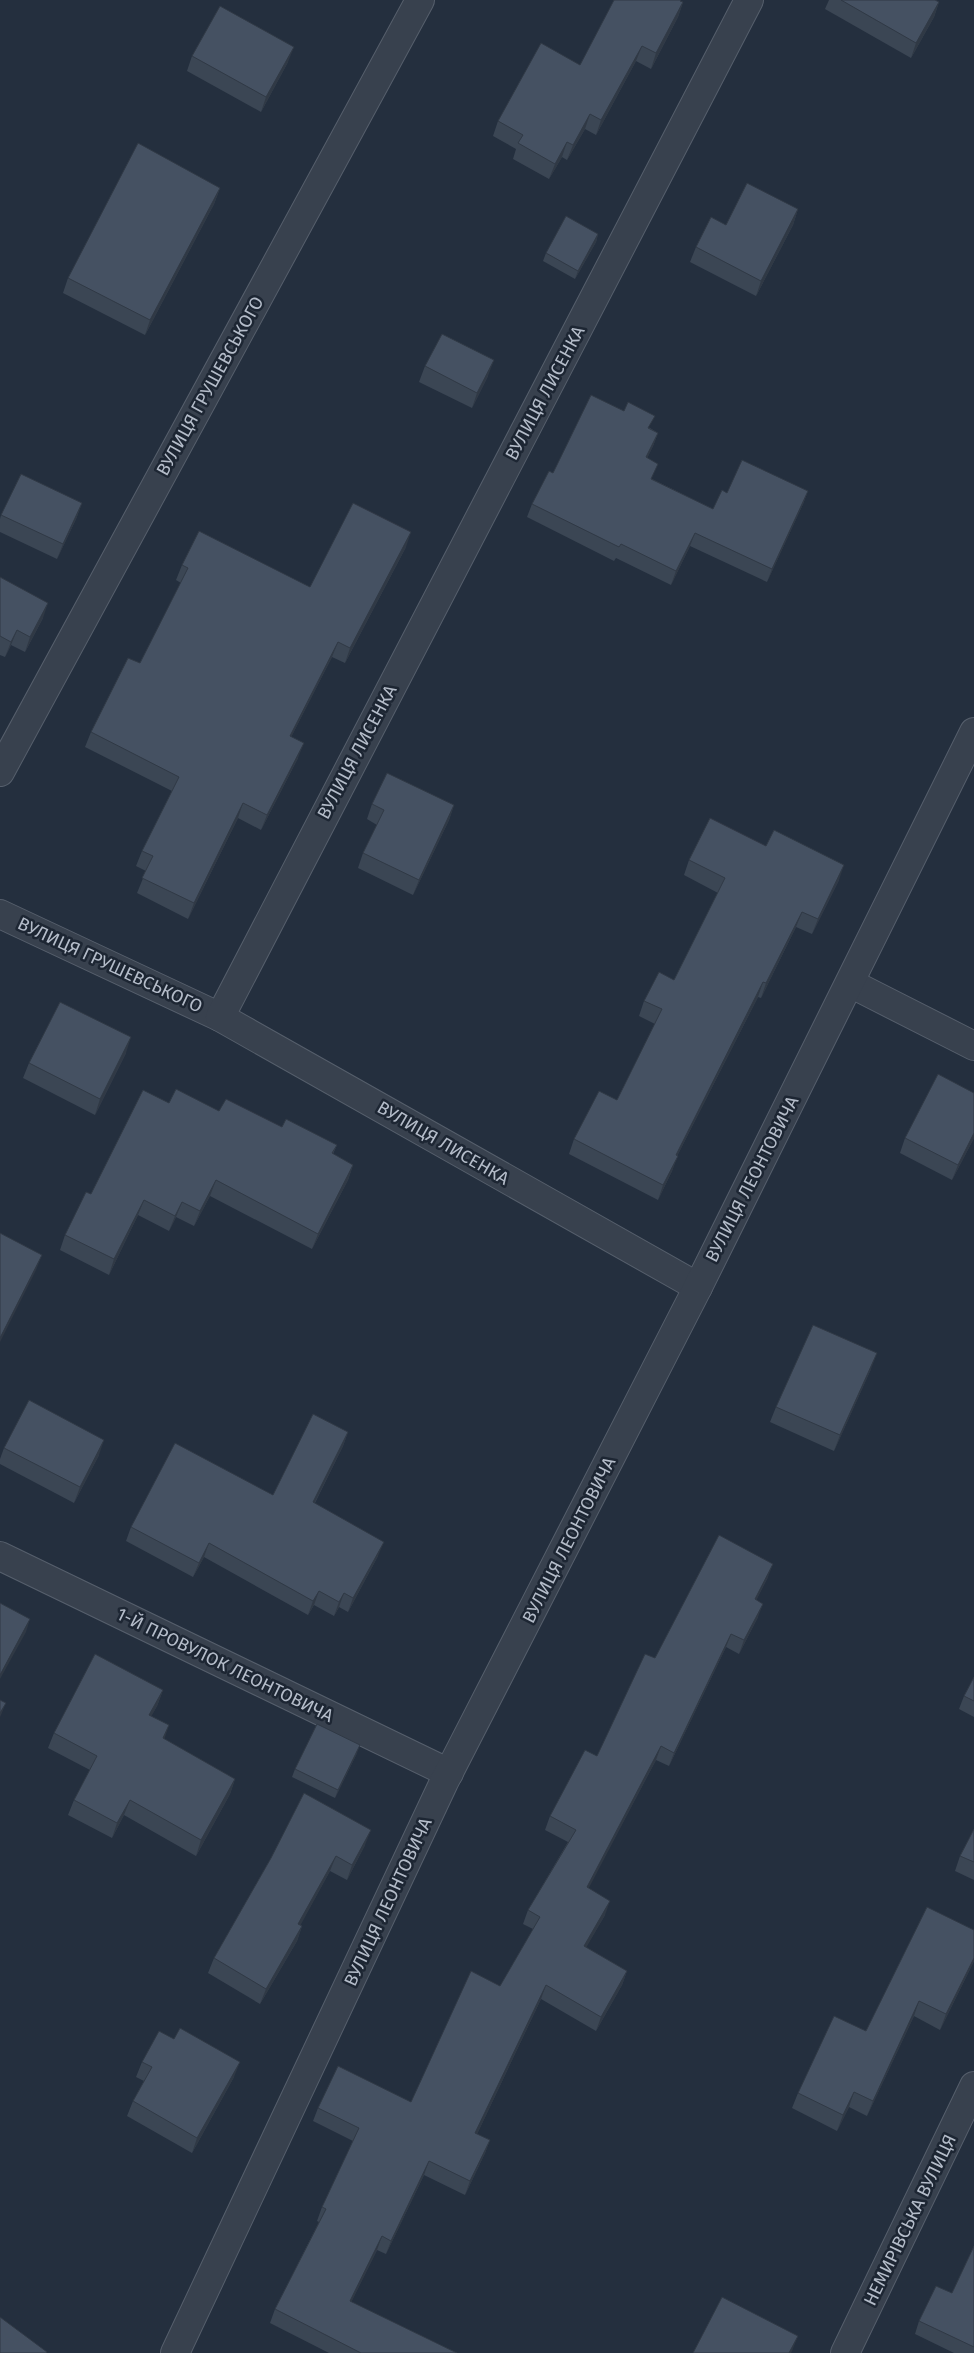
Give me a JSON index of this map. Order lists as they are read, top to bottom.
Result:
{
  "streets": {
    "street": [
      "ВУЛИЦЯ ГРУШЕВСЬКОГО",
      "ВУЛИЦЯ ЛИСЕНКА",
      "ВУЛИЦЯ ЛЕОНТОВИЧА",
      "1-Й ПРОВУЛОК ЛЕОНТОВИЧА",
      "НЕМИРІВСЬКА ВУЛИЦЯ"
    ]
  },
  "crossings": [
    ["ВУЛИЦЯ ГРУШЕВСЬКОГО", "ВУЛИЦЯ ЛИСЕНКА"],
    ["ВУЛИЦЯ ЛИСЕНКА", "ВУЛИЦЯ ЛЕОНТОВИЧА"],
    ["ВУЛИЦЯ ЛЕОНТОВИЧА", "1-Й ПРОВУЛОК ЛЕОНТОВИЧА"]
  ]
}
